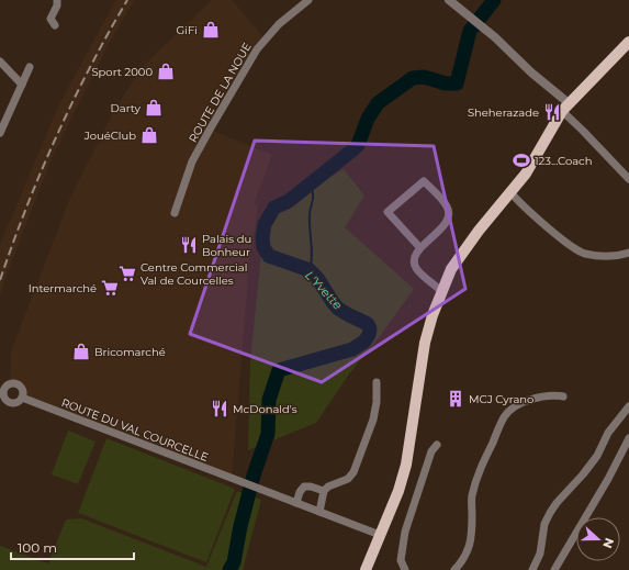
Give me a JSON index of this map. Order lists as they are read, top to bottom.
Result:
{
  "streets": {
    "street": ["ROUTE DE LA NOUE", "ROUTE DU VAL COURCELLE"]
  },
  "water": ["L'Yvette"],
  "places": {
    "shop": [
      "GiFi",
      "Sport 2000",
      "Darty",
      "JouéClub",
      "Bricomarché"
    ],
    "restaurant": ["Sheherazade", "Palais du Bonheur", "McDonald's"],
    "sports": ["123...Coach"],
    "supermarket": ["Centre Commercial Val de Courcelles", "Intermarché"],
    "building": ["MCJ Cyrano"]
  },
  "scale_bar": "100 m",
  "north": "right"
}
